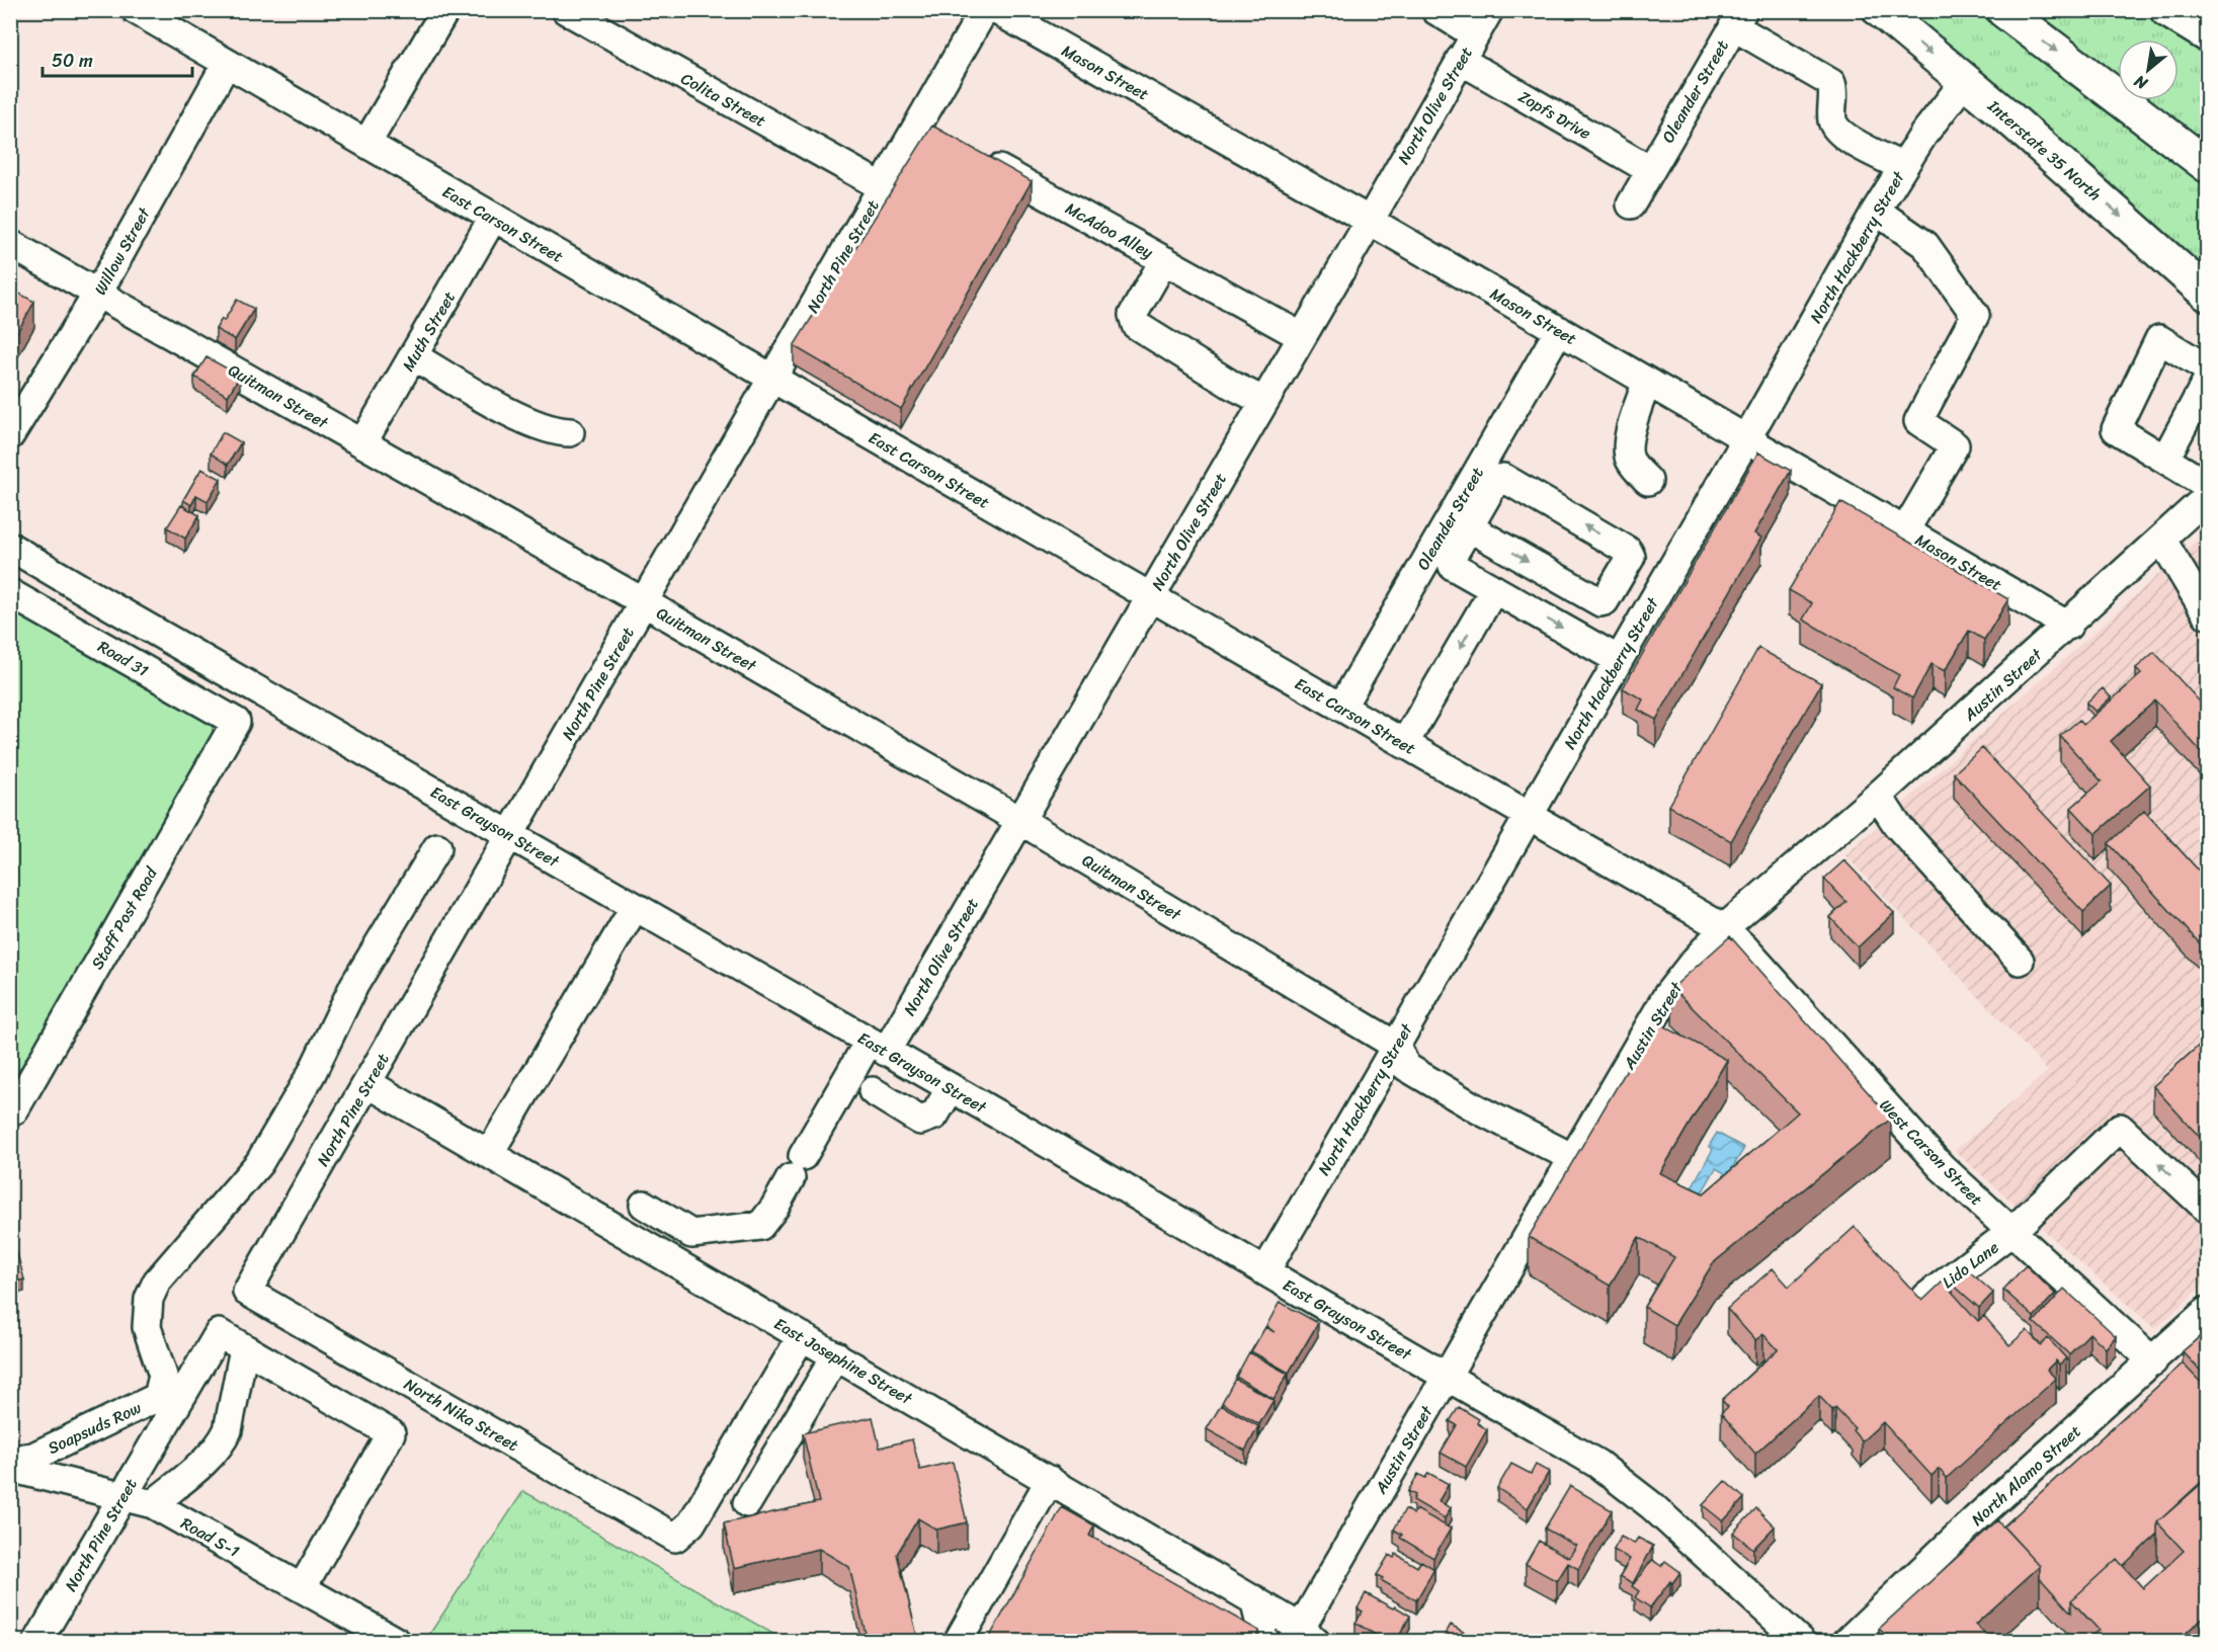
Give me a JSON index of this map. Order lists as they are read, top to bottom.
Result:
{
  "streets": {
    "main road": ["Interstate 35 North"],
    "street": [
      "Mason Street",
      "Oleander Street",
      "Colita Street",
      "North Olive Street",
      "Zopfs Drive",
      "East Carson Street",
      "McAdoo Alley",
      "North Hackberry Street",
      "Willow Street",
      "North Pine Street",
      "Muth Street",
      "Quitman Street",
      "Road 31",
      "Austin Street",
      "East Grayson Street",
      "Staff Post Road",
      "West Carson Street",
      "Lido Lane",
      "East Josephine Street",
      "North Nika Street",
      "Soapsuds Row",
      "North Alamo Street",
      "Road S-1"
    ]
  },
  "crossings": [
    ["Mason Street", "Oleander Street"],
    ["Mason Street", "North Olive Street"],
    ["Mason Street", "North Hackberry Street"],
    ["Mason Street", "Austin Street"],
    ["Oleander Street", "Zopfs Drive"],
    ["Oleander Street", "East Carson Street"],
    ["Colita Street", "North Pine Street"],
    ["North Olive Street", "Zopfs Drive"],
    ["North Olive Street", "East Carson Street"],
    ["North Olive Street", "McAdoo Alley"],
    ["North Olive Street", "Quitman Street"],
    ["North Olive Street", "East Grayson Street"],
    ["North Olive Street", "East Josephine Street"],
    ["Interstate 35 North", "North Hackberry Street"],
    ["East Carson Street", "North Hackberry Street"],
    ["East Carson Street", "Willow Street"],
    ["East Carson Street", "North Pine Street"],
    ["East Carson Street", "Muth Street"],
    ["East Carson Street", "Austin Street"],
    ["East Carson Street", "West Carson Street"],
    ["North Hackberry Street", "Quitman Street"],
    ["North Hackberry Street", "East Grayson Street"],
    ["Willow Street", "Quitman Street"],
    ["North Pine Street", "Quitman Street"],
    ["North Pine Street", "East Grayson Street"],
    ["North Pine Street", "East Josephine Street"],
    ["North Pine Street", "North Nika Street"],
    ["North Pine Street", "Soapsuds Row"],
    ["North Pine Street", "Road S-1"],
    ["Muth Street", "Quitman Street"],
    ["Road 31", "Staff Post Road"],
    ["Austin Street", "East Grayson Street"],
    ["Austin Street", "West Carson Street"],
    ["Austin Street", "East Josephine Street"],
    ["West Carson Street", "Lido Lane"],
    ["West Carson Street", "North Alamo Street"],
    ["East Josephine Street", "North Nika Street"]
  ],
  "scale_bar": "50 m",
  "north": "bottom left"
}
